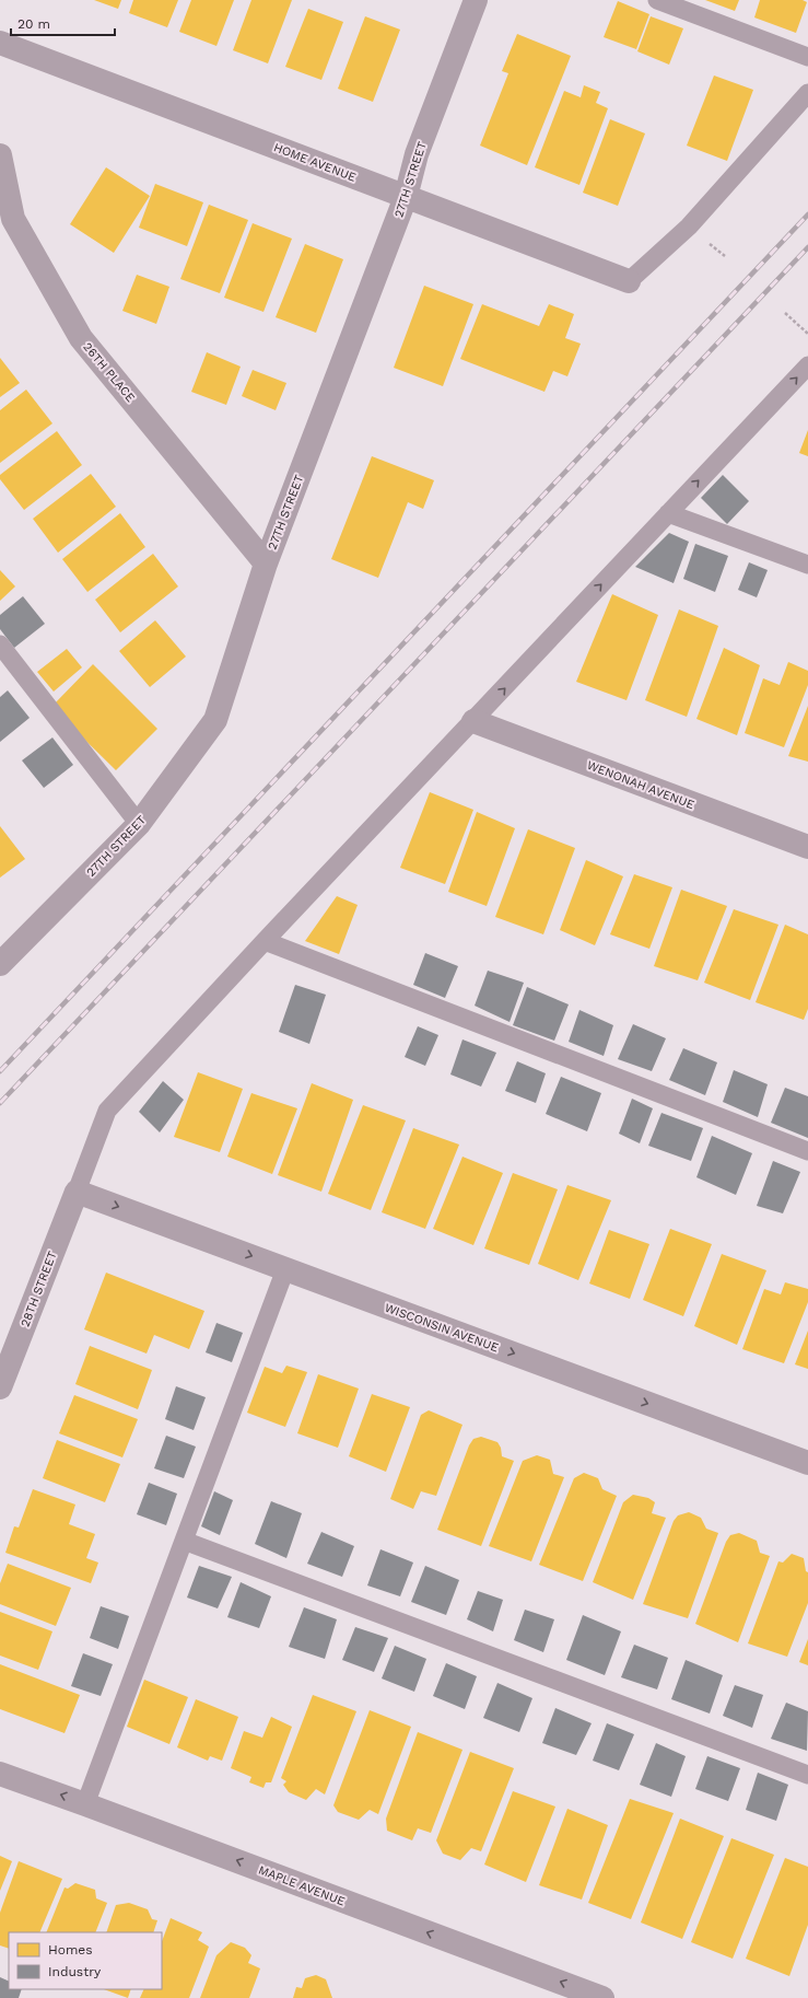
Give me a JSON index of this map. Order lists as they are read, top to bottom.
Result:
{
  "streets": {
    "street": [
      "HOME AVENUE",
      "27TH STREET",
      "26TH PLACE",
      "WENONAH AVENUE",
      "28TH STREET",
      "WISCONSIN AVENUE",
      "MAPLE AVENUE"
    ]
  },
  "crossings": [
    ["HOME AVENUE", "27TH STREET"],
    ["27TH STREET", "26TH PLACE"],
    ["28TH STREET", "WISCONSIN AVENUE"]
  ],
  "one_way": ["WISCONSIN AVENUE", "MAPLE AVENUE"],
  "legend": ["Homes", "Industry"],
  "scale_bar": "20 m"
}
